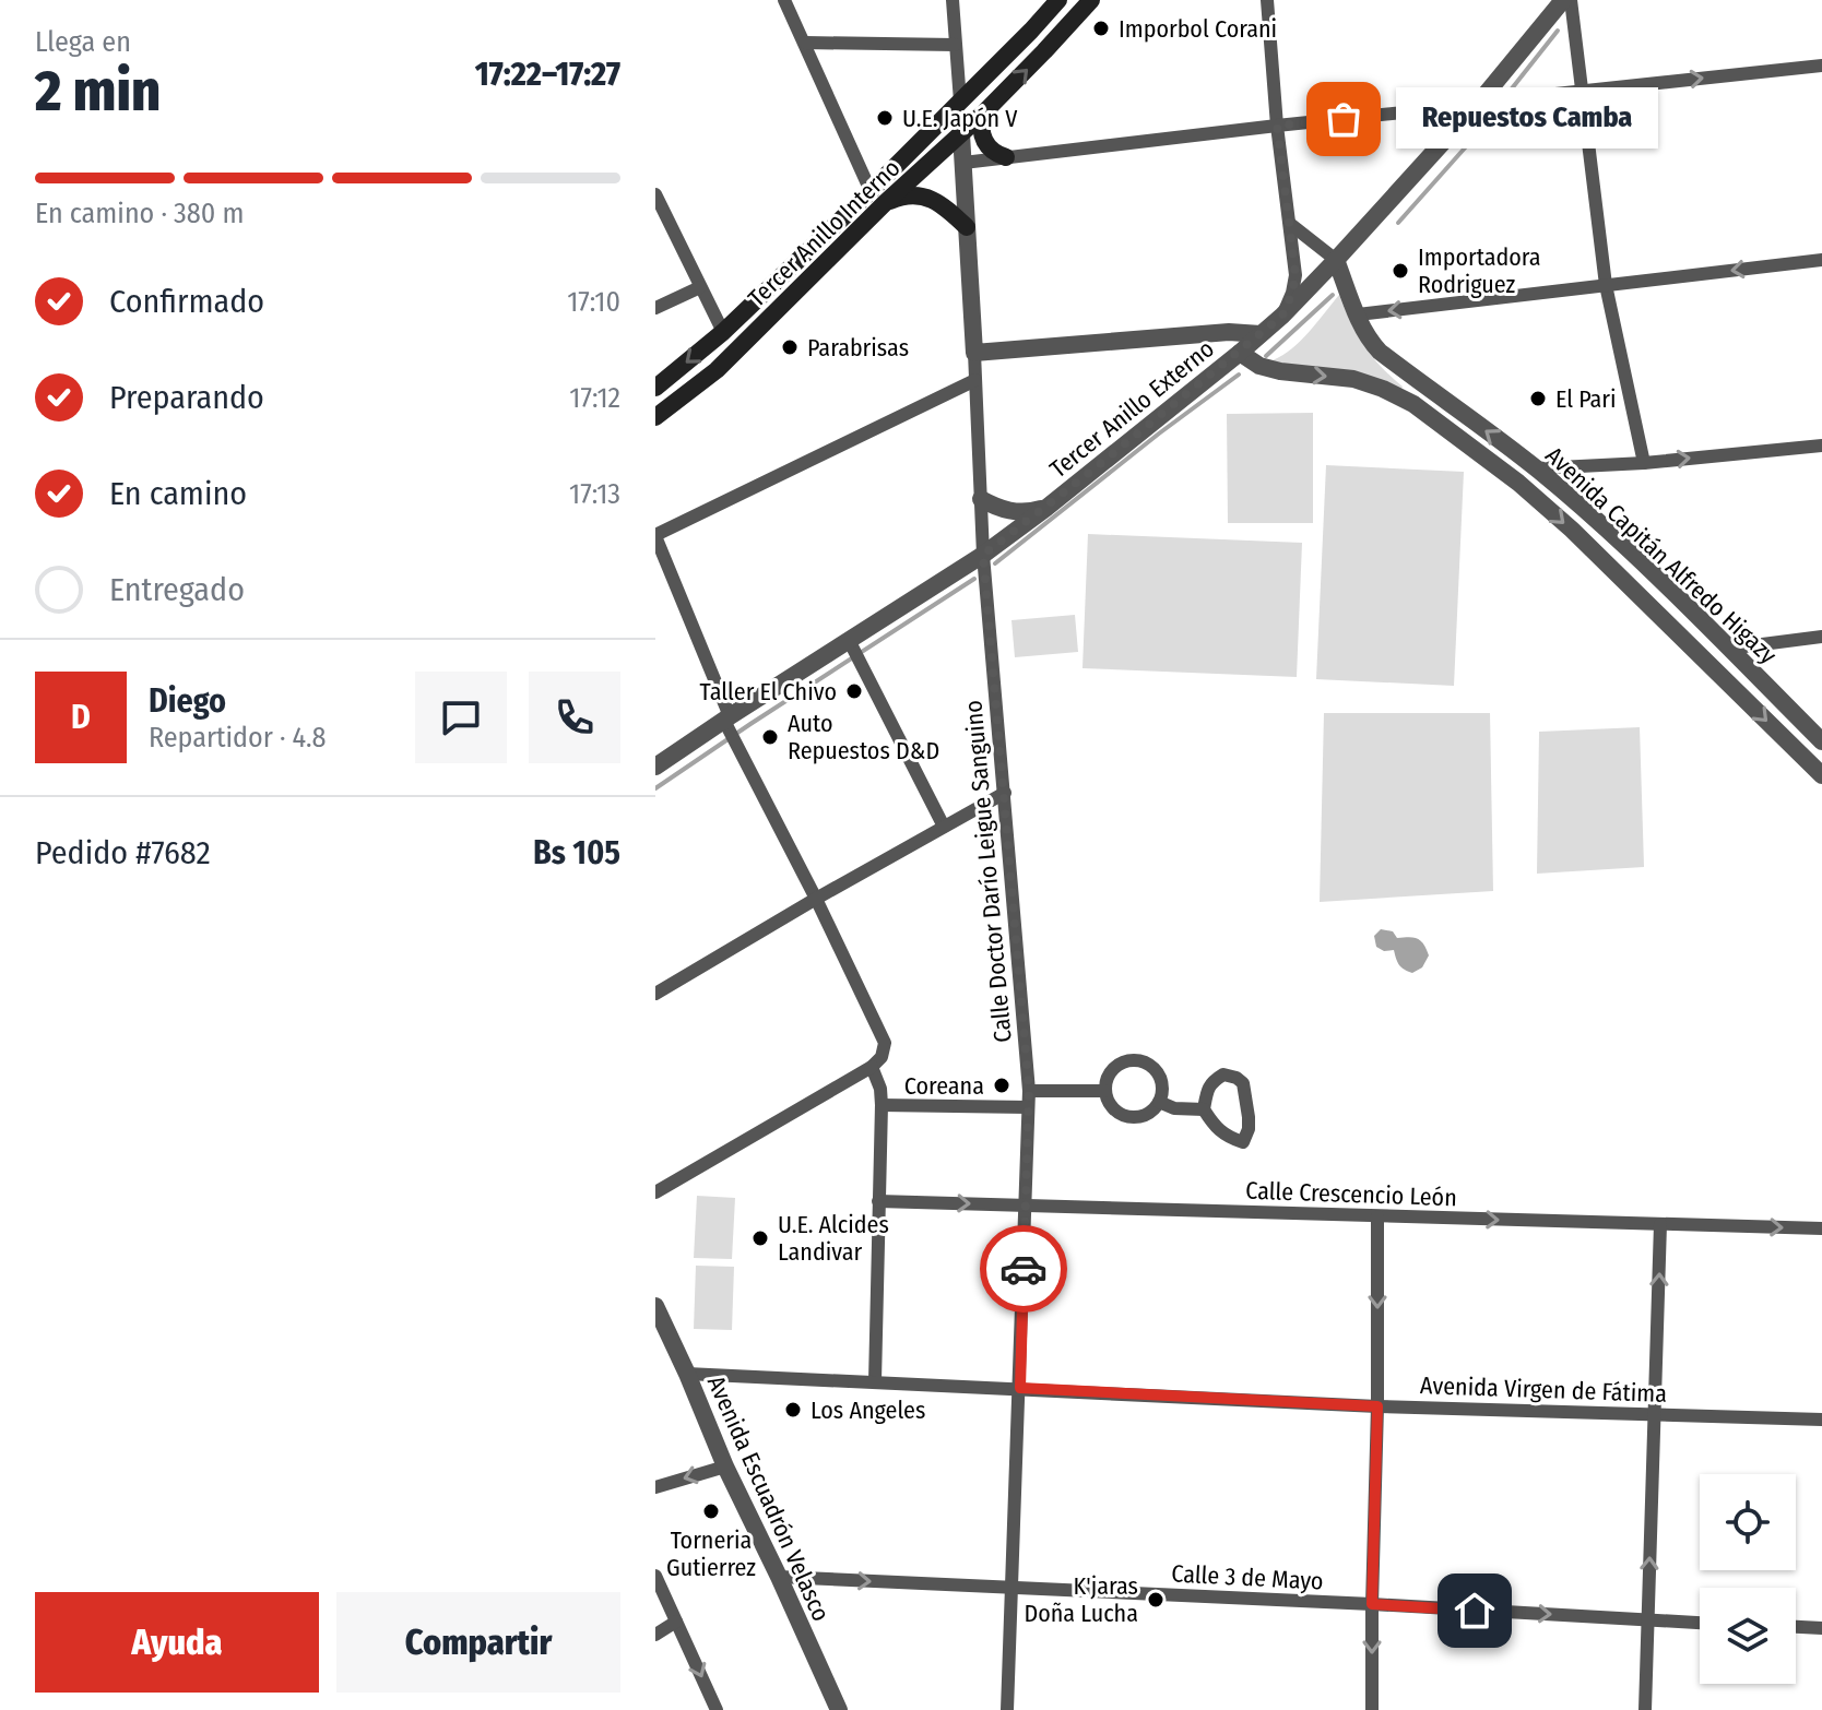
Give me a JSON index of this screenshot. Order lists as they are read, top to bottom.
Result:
{
  "streets": {
    "main road": ["Tercer Anillo Interno"],
    "street": [
      "Tercer Anillo Externo",
      "Avenida Capitán Alfredo Higazy",
      "Calle Doctor Darío Leigue Sanguino",
      "Calle Crescencio León",
      "Avenida Virgen de Fátima",
      "Avenida Escuadrón Velasco",
      "Calle 3 de Mayo"
    ]
  },
  "crossings": [
    ["Tercer Anillo Interno", "Calle Doctor Darío Leigue Sanguino"],
    ["Tercer Anillo Externo", "Avenida Capitán Alfredo Higazy"],
    ["Tercer Anillo Externo", "Calle Doctor Darío Leigue Sanguino"],
    ["Calle Doctor Darío Leigue Sanguino", "Calle Crescencio León"],
    ["Calle Doctor Darío Leigue Sanguino", "Avenida Virgen de Fátima"],
    ["Calle Doctor Darío Leigue Sanguino", "Calle 3 de Mayo"],
    ["Avenida Virgen de Fátima", "Avenida Escuadrón Velasco"],
    ["Avenida Escuadrón Velasco", "Calle 3 de Mayo"]
  ],
  "one_way": ["Calle Crescencio León", "Calle 3 de Mayo"],
  "places": [
    "Imporbol Corani",
    "U.E. Japón V",
    "Repuestos Camba",
    "Importadora Rodriguez",
    "Parabrisas",
    "El Pari",
    "Taller El Chivo",
    "Auto Repuestos D&D",
    "Coreana",
    "U.E. Alcides Landivar",
    "Los Angeles",
    "Torneria Gutierrez",
    "K'jaras Doña Lucha"
  ],
  "page": {
    "heading": ["2 min", "Llega en", "17:22–17:27"],
    "panel": [
      "Diego",
      "Repartidor · 4.8",
      "Pedido #7682",
      "Bs 105"
    ],
    "bubble": "Repuestos Camba",
    "bar": "En camino · 380 m",
    "list": [
      ["Confirmado", "17:10"],
      ["Preparando", "17:12"],
      ["En camino", "17:13"],
      "Entregado"
    ],
    "round": "D",
    "buttons": ["Ayuda", "Compartir"]
  }
}
